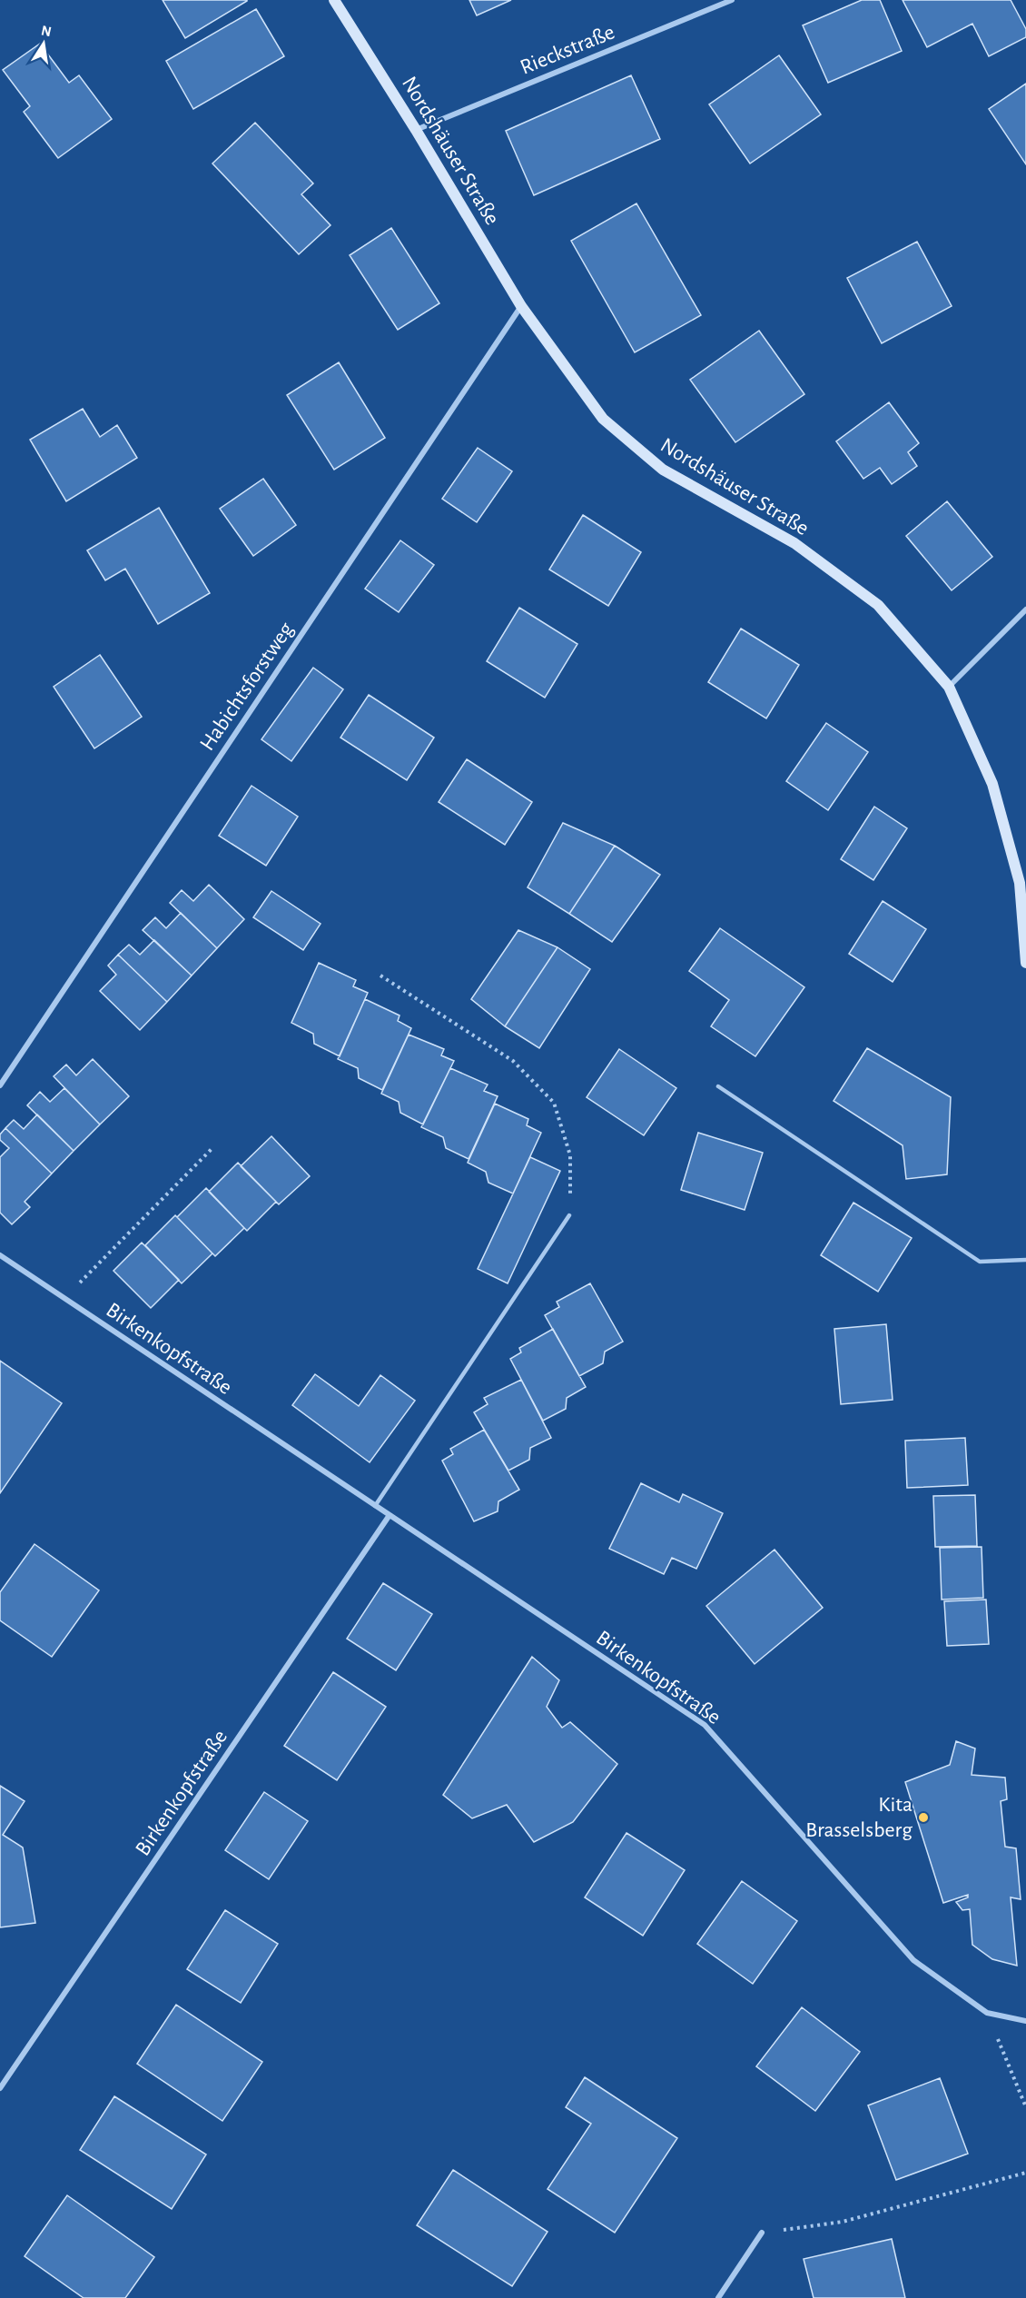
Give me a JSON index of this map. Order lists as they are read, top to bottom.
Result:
{
  "streets": {
    "street": [
      "Rieckstraße",
      "Nordshäuser Straße",
      "Habichtsforstweg",
      "Birkenkopfstraße"
    ]
  },
  "crossings": [
    ["Rieckstraße", "Nordshäuser Straße"],
    ["Nordshäuser Straße", "Habichtsforstweg"]
  ],
  "places": ["Kita Brasselsberg"],
  "north": "top"
}
